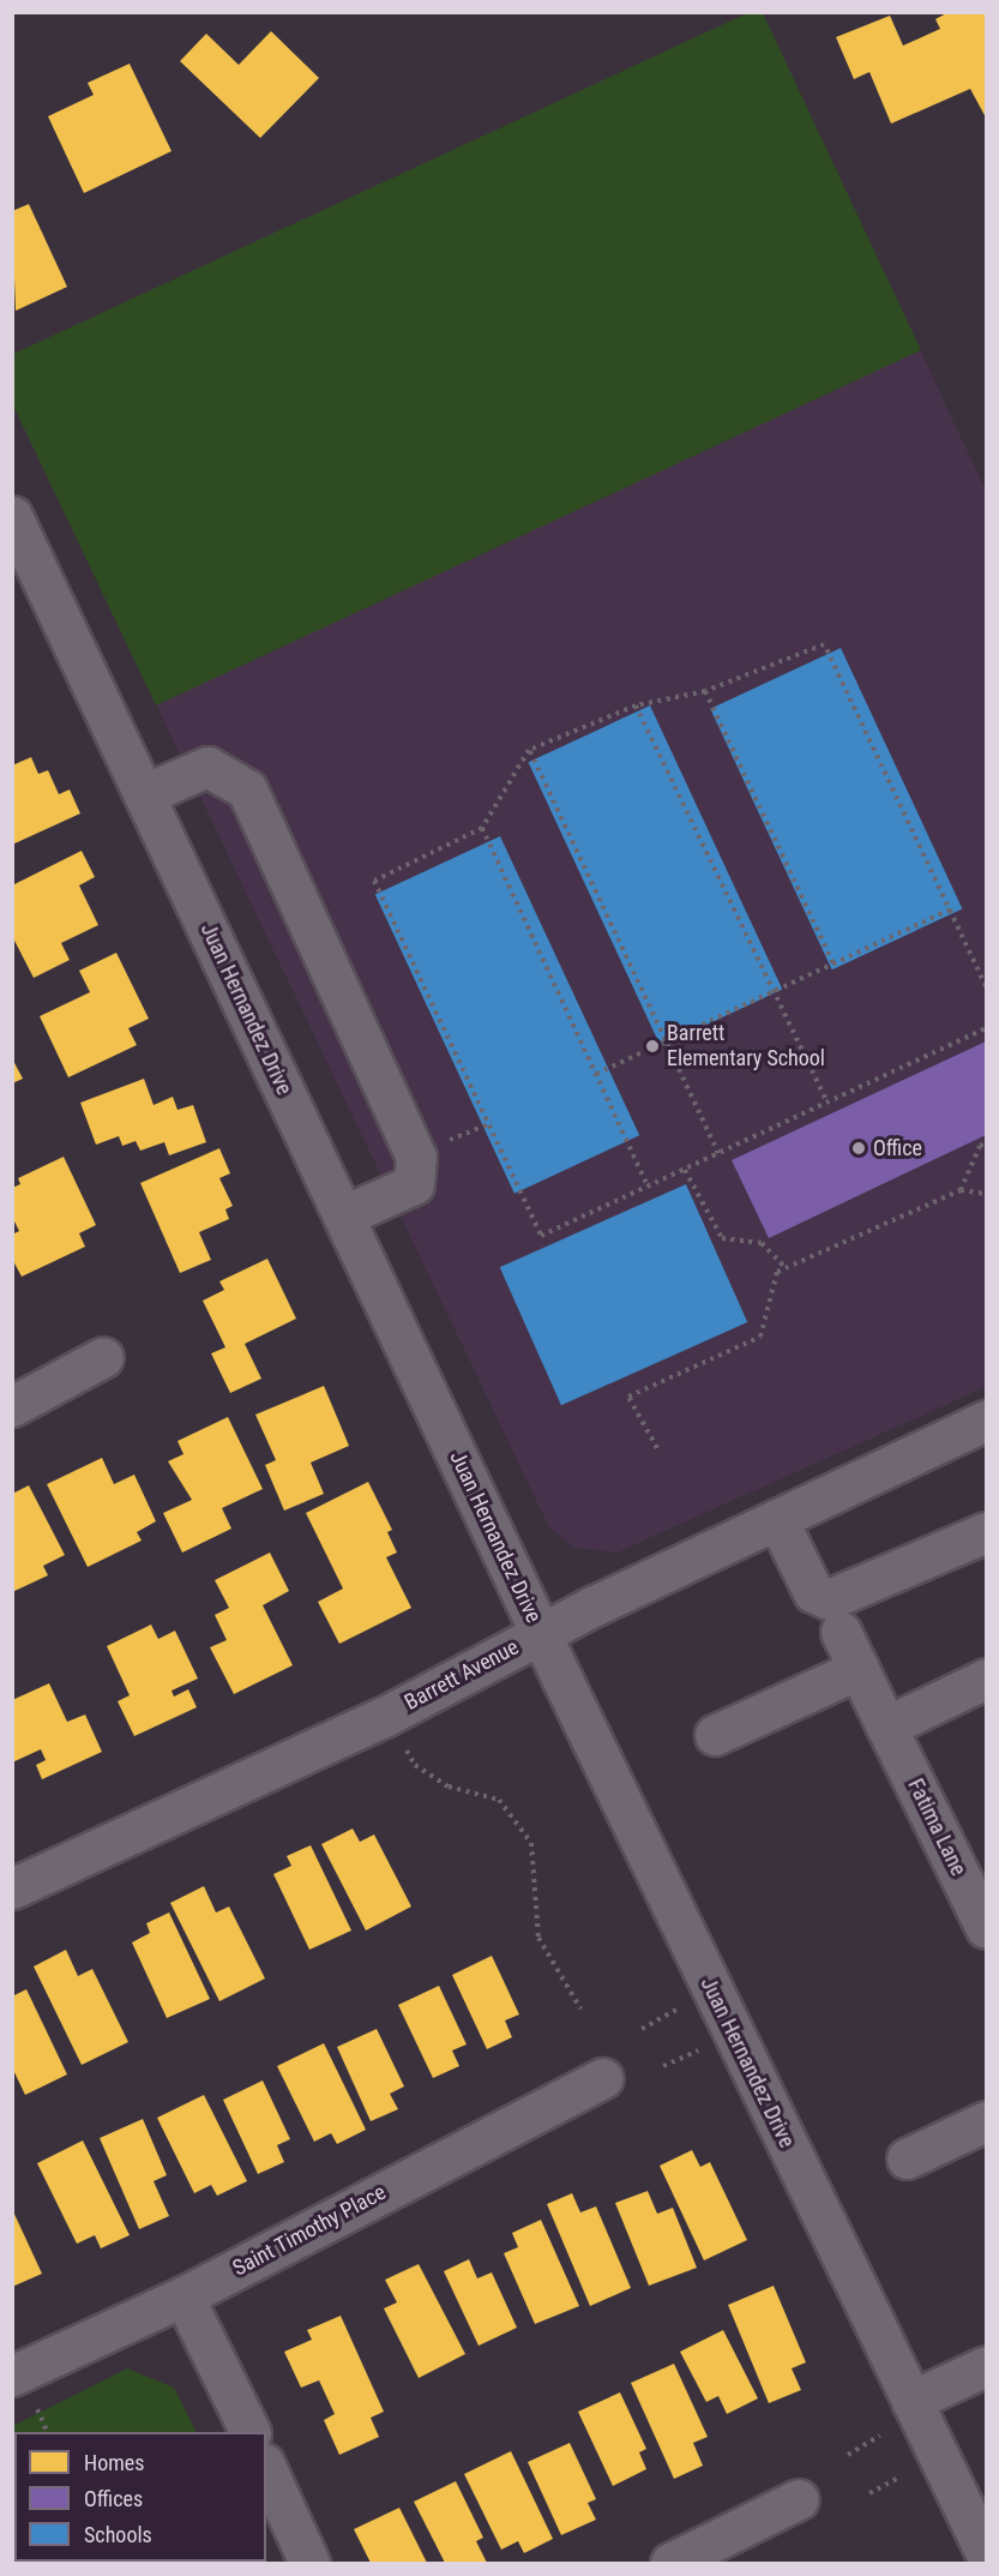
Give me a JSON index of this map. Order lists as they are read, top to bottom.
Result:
{
  "streets": {
    "street": [
      "Juan Hernandez Drive",
      "Barrett Avenue",
      "Fatima Lane",
      "Saint Timothy Place"
    ]
  },
  "crossings": [
    ["Juan Hernandez Drive", "Barrett Avenue"]
  ],
  "places": ["Barrett Elementary School", "Office"],
  "legend": ["Homes", "Offices", "Schools"]
}
